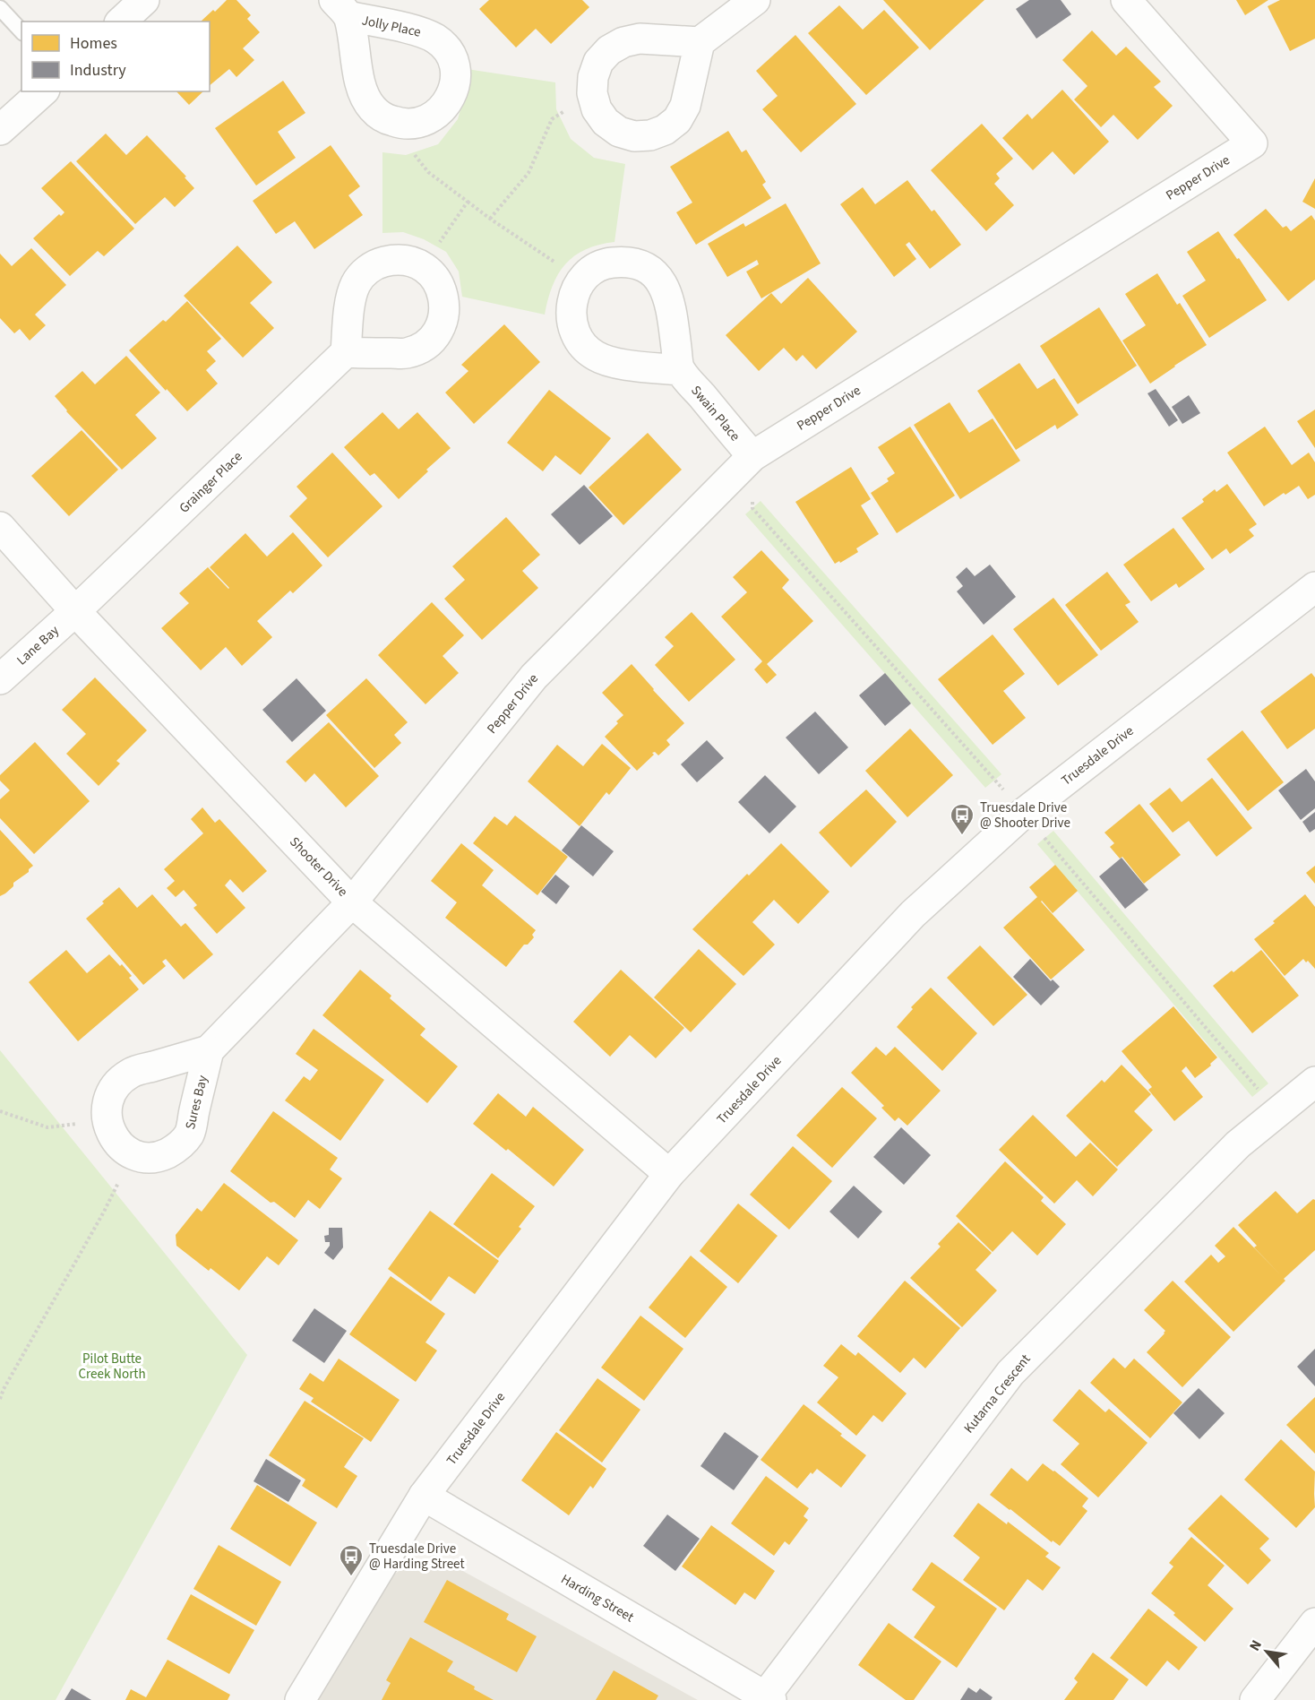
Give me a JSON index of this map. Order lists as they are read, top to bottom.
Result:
{
  "streets": {
    "street": [
      "Jolly Place",
      "Pepper Drive",
      "Swain Place",
      "Grainger Place",
      "Lane Bay",
      "Truesdale Drive",
      "Shooter Drive",
      "Sures Bay",
      "Kutarna Crescent",
      "Harding Street"
    ]
  },
  "crossings": [
    ["Pepper Drive", "Swain Place"],
    ["Pepper Drive", "Shooter Drive"],
    ["Grainger Place", "Lane Bay"],
    ["Grainger Place", "Shooter Drive"],
    ["Lane Bay", "Shooter Drive"],
    ["Truesdale Drive", "Shooter Drive"],
    ["Truesdale Drive", "Harding Street"],
    ["Kutarna Crescent", "Harding Street"]
  ],
  "parks": ["Pilot Butte Creek North"],
  "places": {
    "bus stop": ["Truesdale Drive @ Shooter Drive", "Truesdale Drive @ Harding Street"]
  },
  "legend": ["Homes", "Industry"],
  "north": "top left"
}
